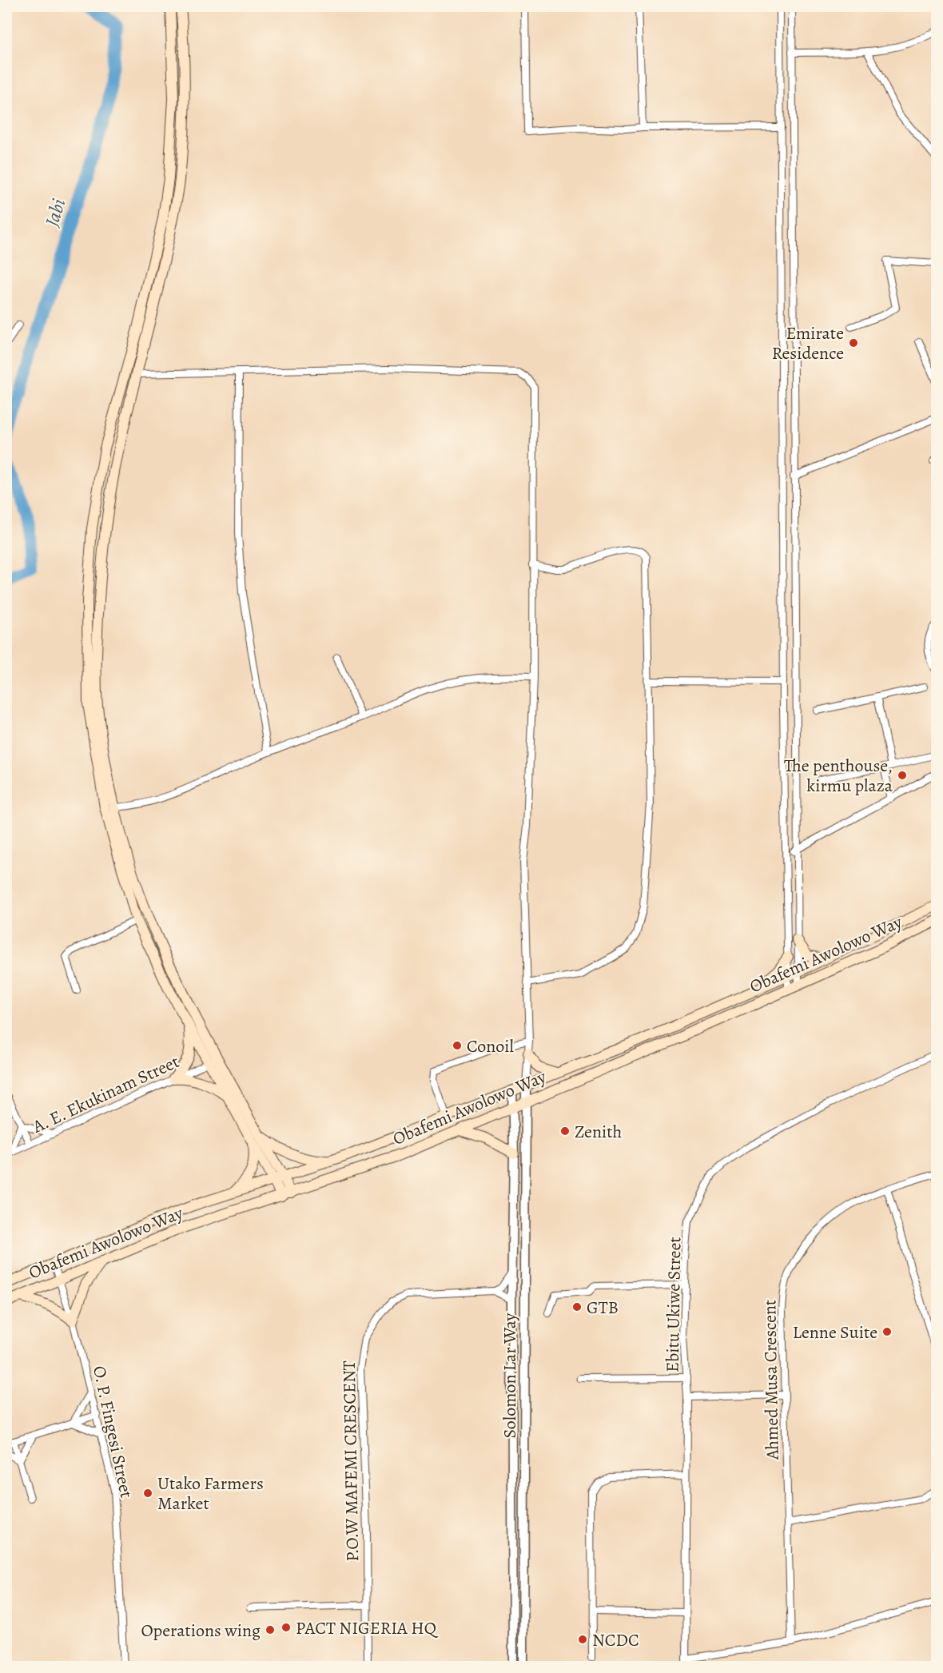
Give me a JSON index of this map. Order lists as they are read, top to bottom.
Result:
{
  "streets": {
    "main road": ["Obafemi Awolowo Way"],
    "street": [
      "A. E. Ekukinam Street",
      "Ebitu Ukiwe Street",
      "Solomon Lar Way",
      "Ahmed Musa Crescent",
      "O. P. Fingesi Street",
      "P.O.W MAFEMI CRESCENT"
    ]
  },
  "crossings": [
    ["Obafemi Awolowo Way", "Solomon Lar Way"],
    ["Obafemi Awolowo Way", "O. P. Fingesi Street"],
    ["Solomon Lar Way", "P.O.W MAFEMI CRESCENT"]
  ],
  "water": ["Jabi"],
  "places": [
    "Emirate Residence",
    "The penthouse, kirmu plaza",
    "Conoil",
    "Zenith",
    "GTB",
    "Lenne Suite",
    "Utako Farmers Market",
    "PACT NIGERIA HQ",
    "Operations wing",
    "NCDC"
  ]
}
